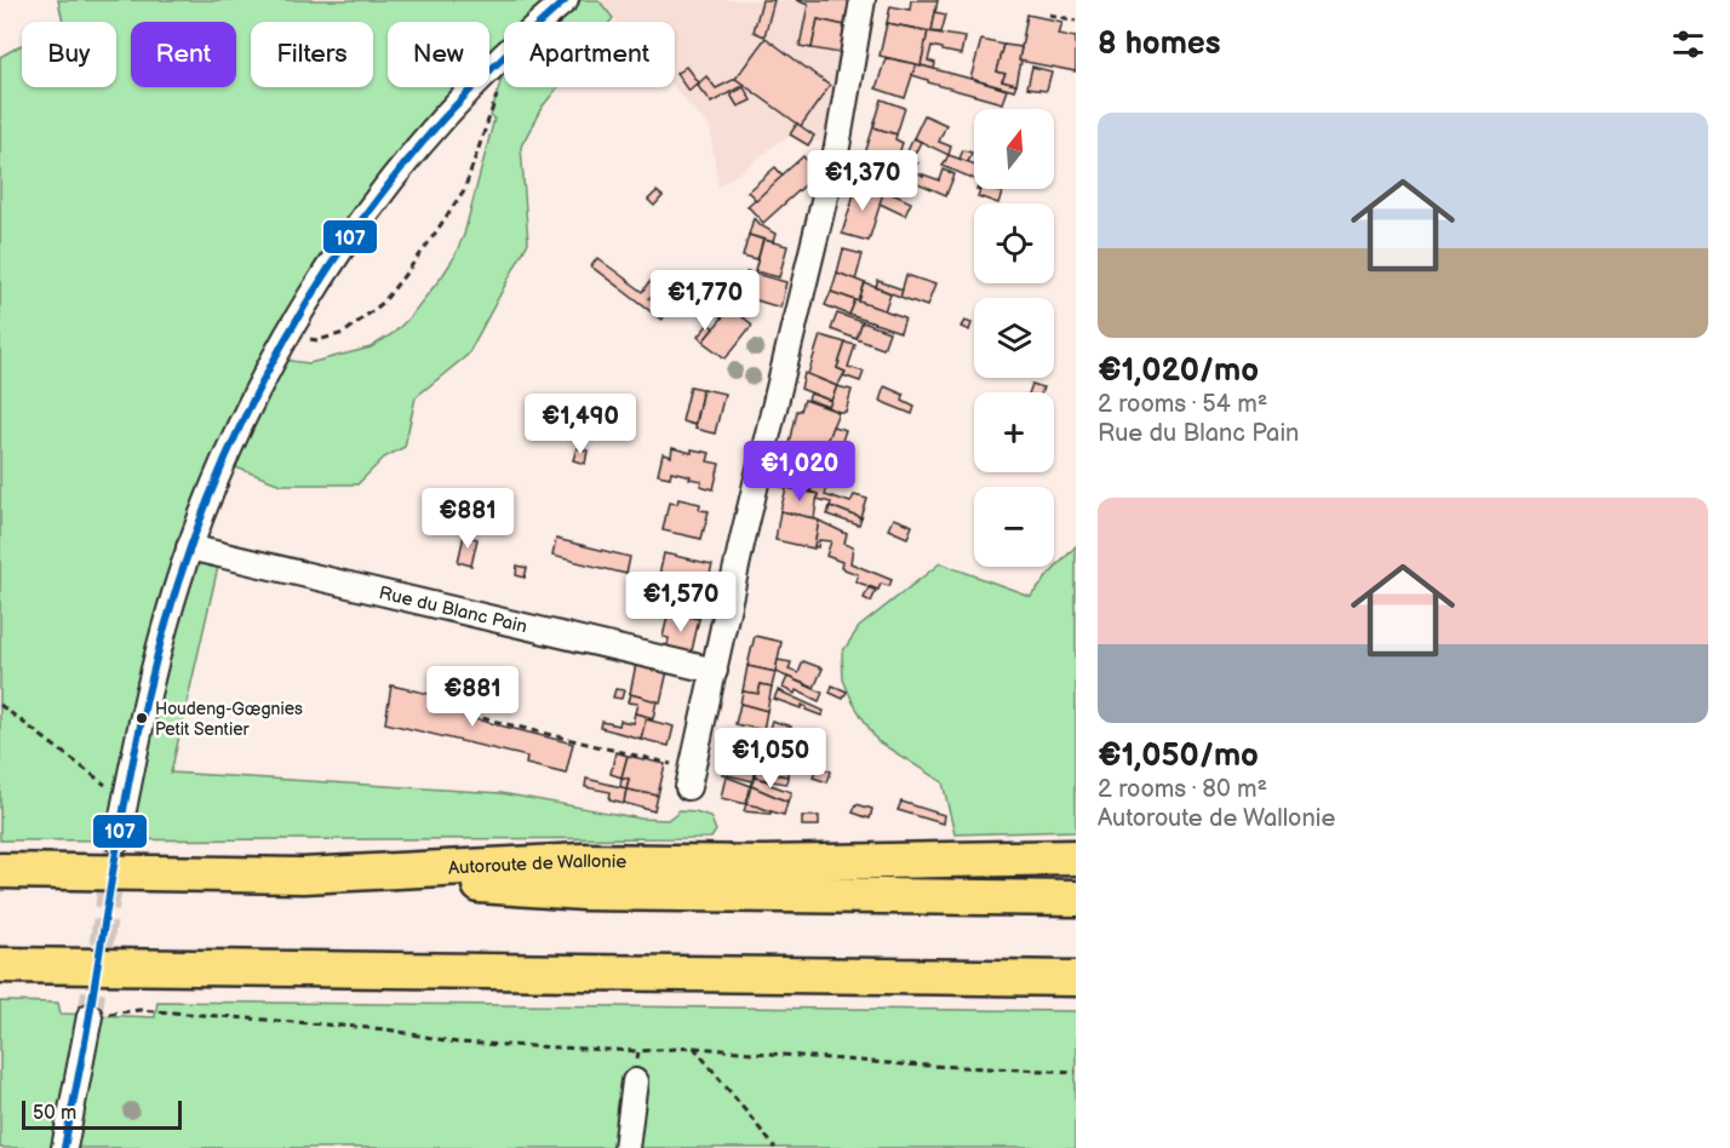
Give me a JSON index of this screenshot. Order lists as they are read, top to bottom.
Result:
{
  "streets": {
    "highway": ["Autoroute de Wallonie"],
    "street": ["Rue du Blanc Pain"]
  },
  "places": ["Houdeng-Gœgnies Petit Sentier"],
  "lines": ["transit line 107"],
  "scale_bar": "50 m",
  "north": "top",
  "page": {
    "heading": "8 homes",
    "chip": [
      "Buy",
      "Rent",
      "Filters",
      "New",
      "Apartment"
    ],
    "list": [
      {
        "name": "€1,020/mo",
        "note": "2 rooms · 54 m² · Rue du Blanc Pain"
      },
      {
        "name": "€1,050/mo",
        "note": "2 rooms · 80 m² · Autoroute de Wallonie"
      }
    ],
    "map_buttons": ["+", "−"],
    "price": [
      "€1,370",
      "€1,770",
      "€1,490",
      "€1,020",
      "€881",
      "€1,570",
      "€881",
      "€1,050"
    ],
    "scale": "50 m"
  }
}
